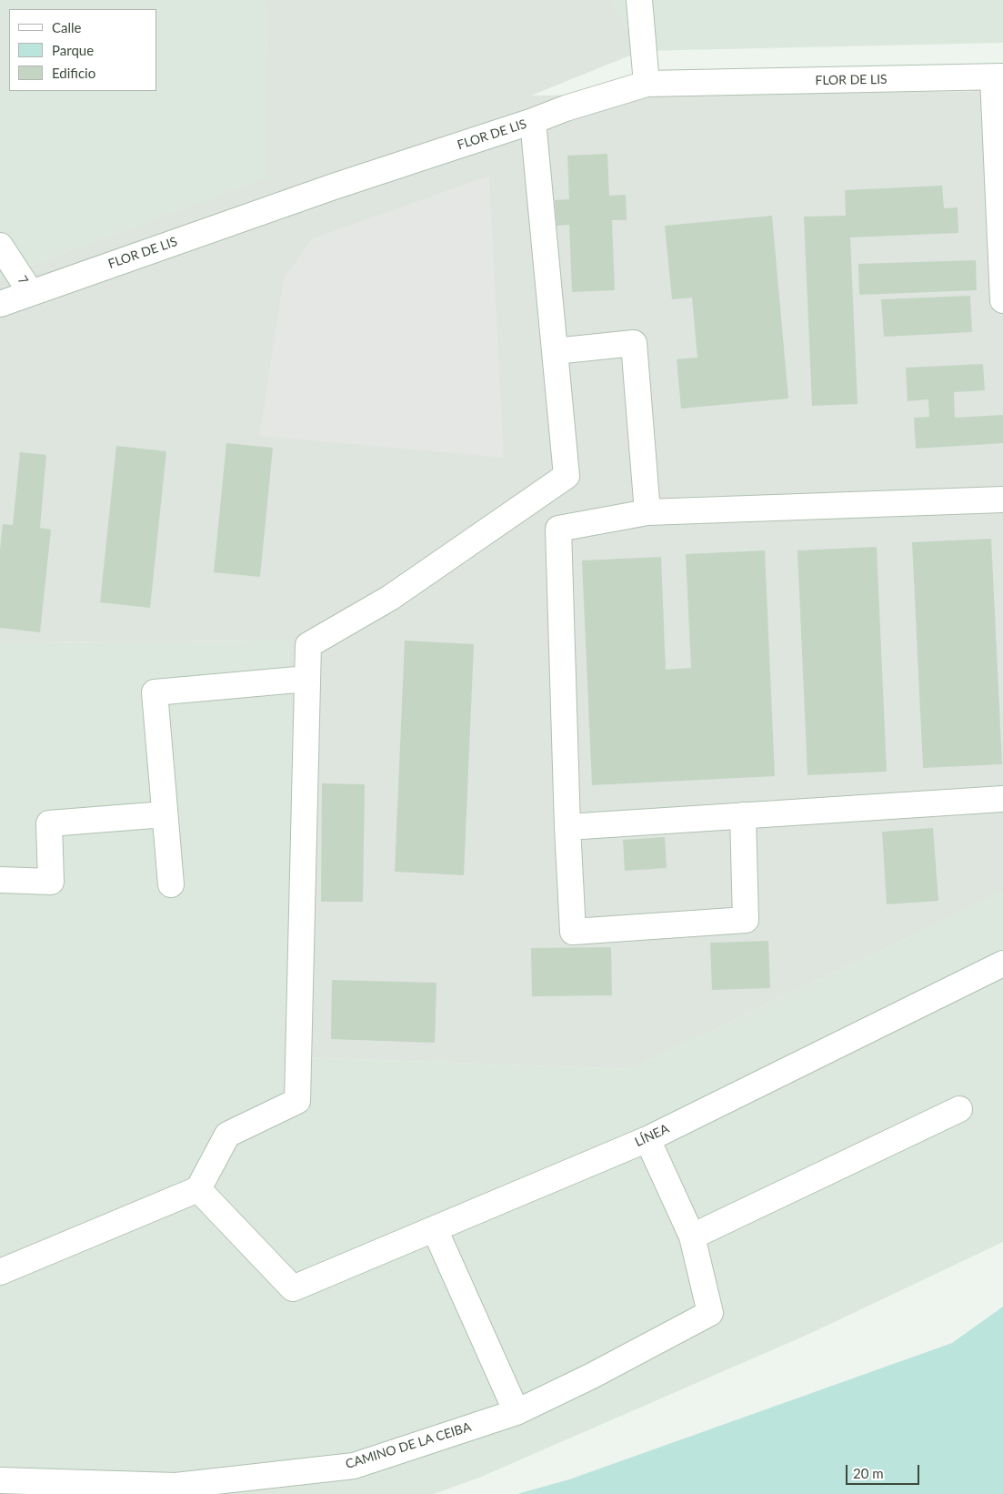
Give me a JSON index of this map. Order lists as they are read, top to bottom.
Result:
{
  "streets": {
    "street": [
      "FLOR DE LIS",
      "7",
      "LÍNEA",
      "CAMINO DE LA CEIBA"
    ]
  },
  "crossings": [
    ["FLOR DE LIS", "7"]
  ],
  "legend": ["Calle", "Parque", "Edificio"],
  "scale_bar": "20 m"
}
